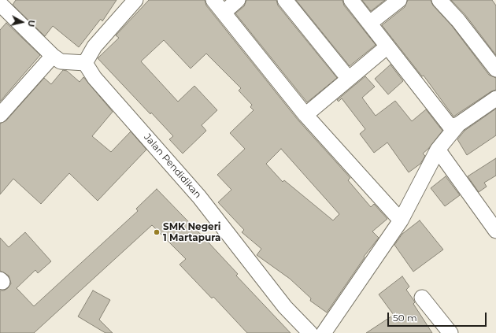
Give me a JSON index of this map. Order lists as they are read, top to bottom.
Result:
{
  "streets": {
    "street": ["Jalan Pendidikan"]
  },
  "places": ["SMK Negeri 1 Martapura"],
  "scale_bar": "50 m",
  "north": "right"
}
